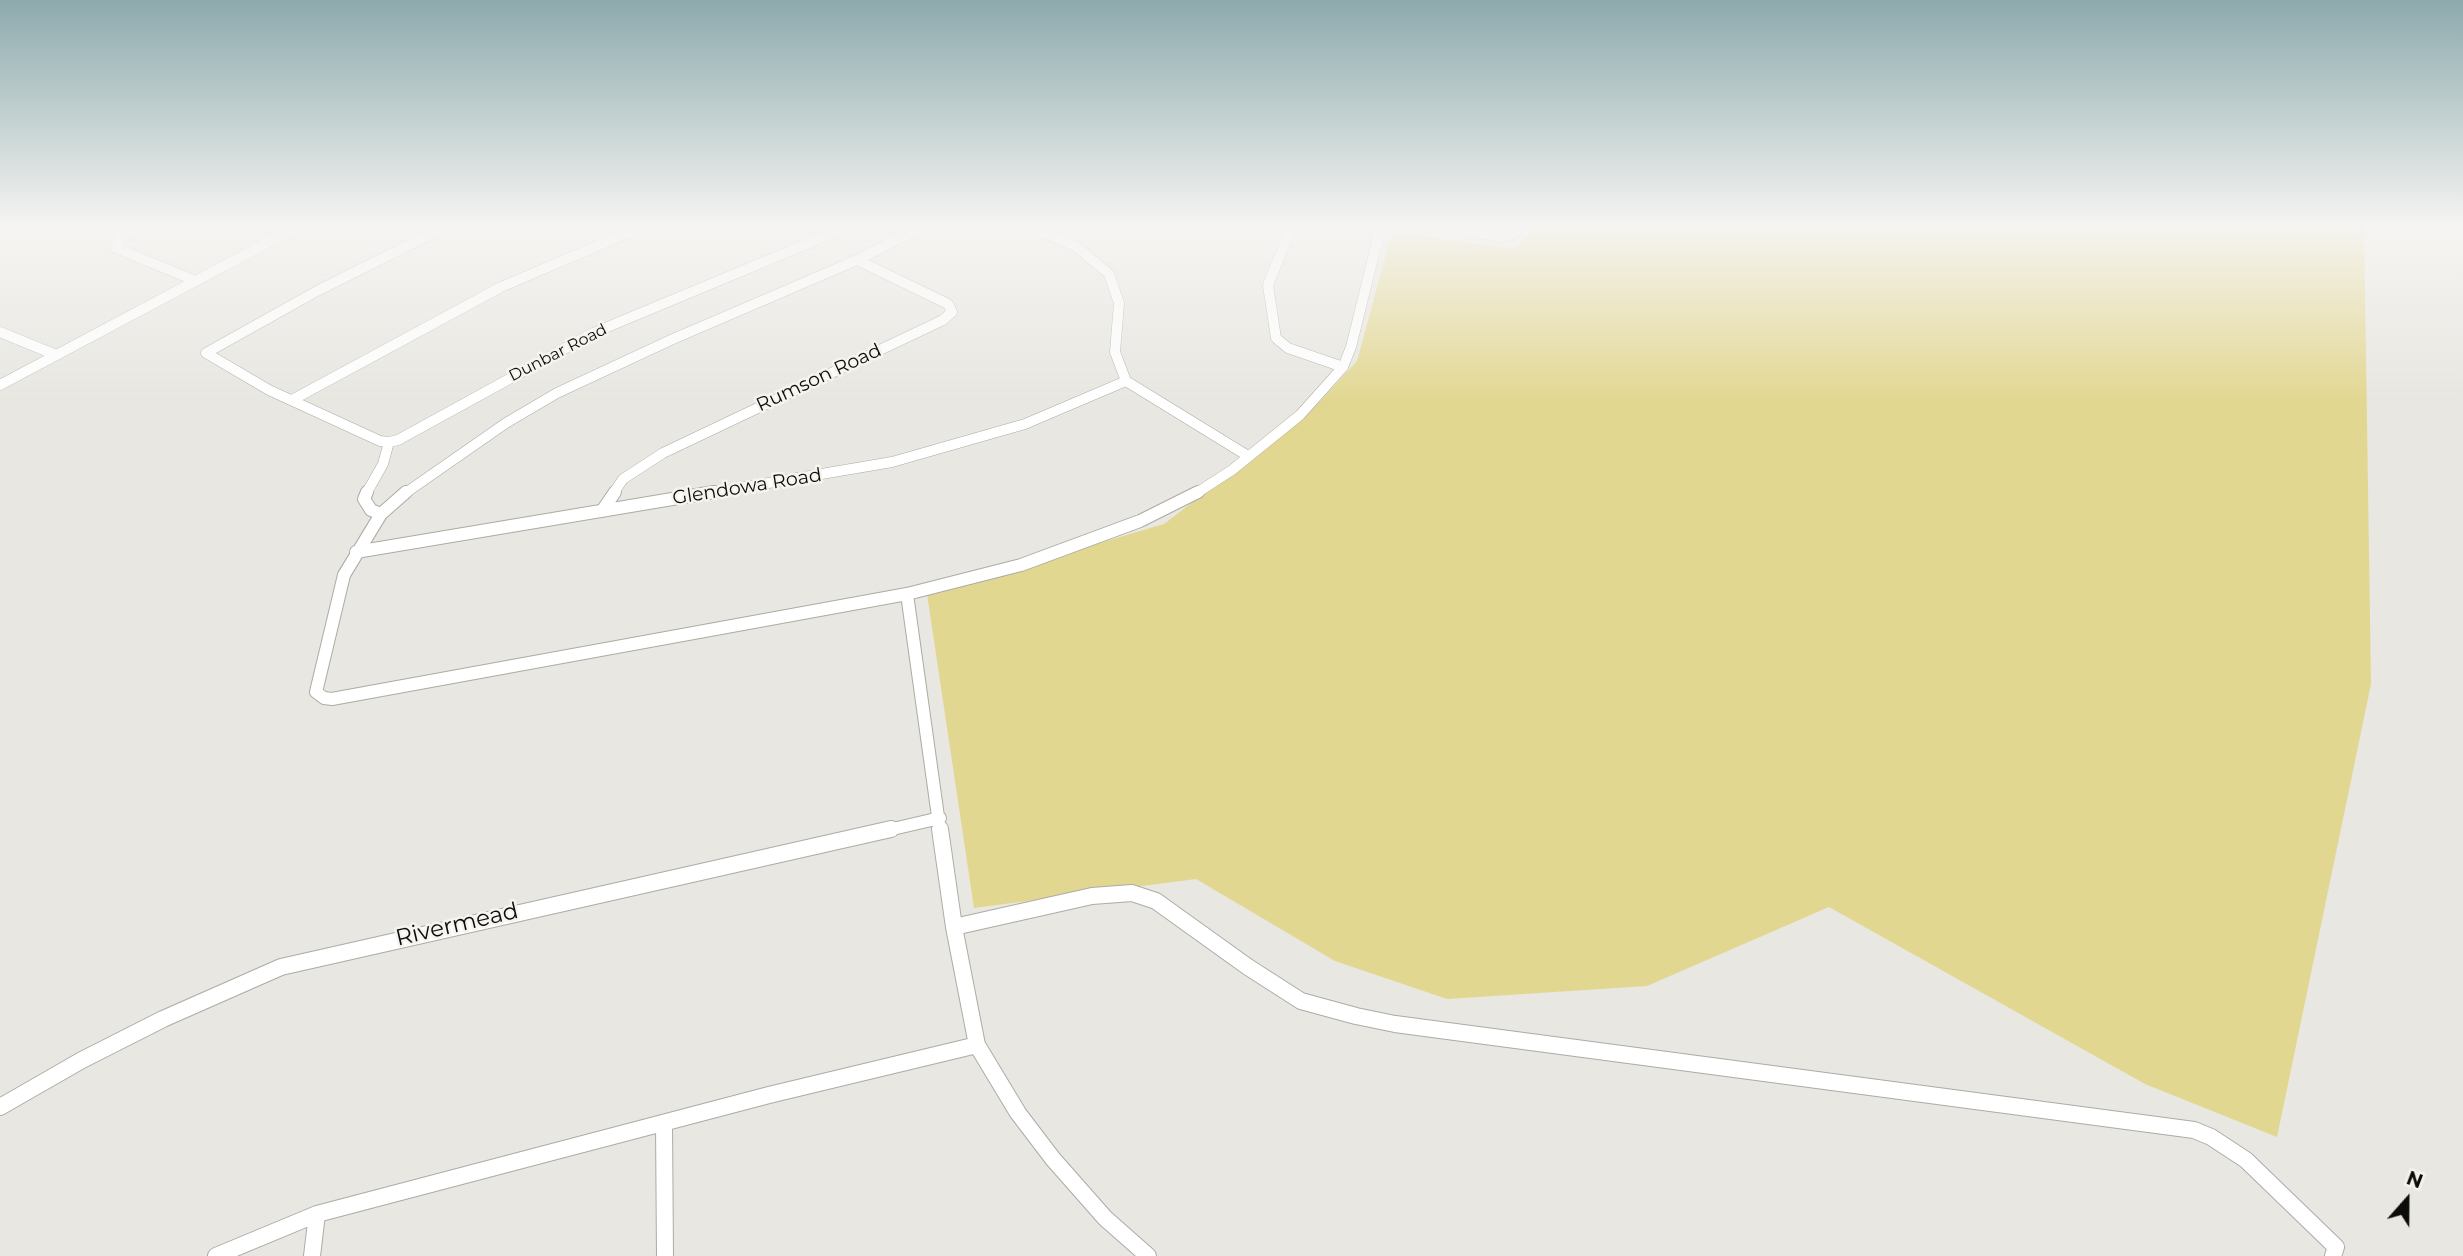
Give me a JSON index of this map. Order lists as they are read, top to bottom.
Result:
{
  "streets": {
    "street": [
      "Dunbar Road",
      "Rumson Road",
      "Glendowa Road",
      "Rivermead"
    ]
  },
  "crossings": [
    ["Rumson Road", "Glendowa Road"]
  ],
  "north": "top"
}
